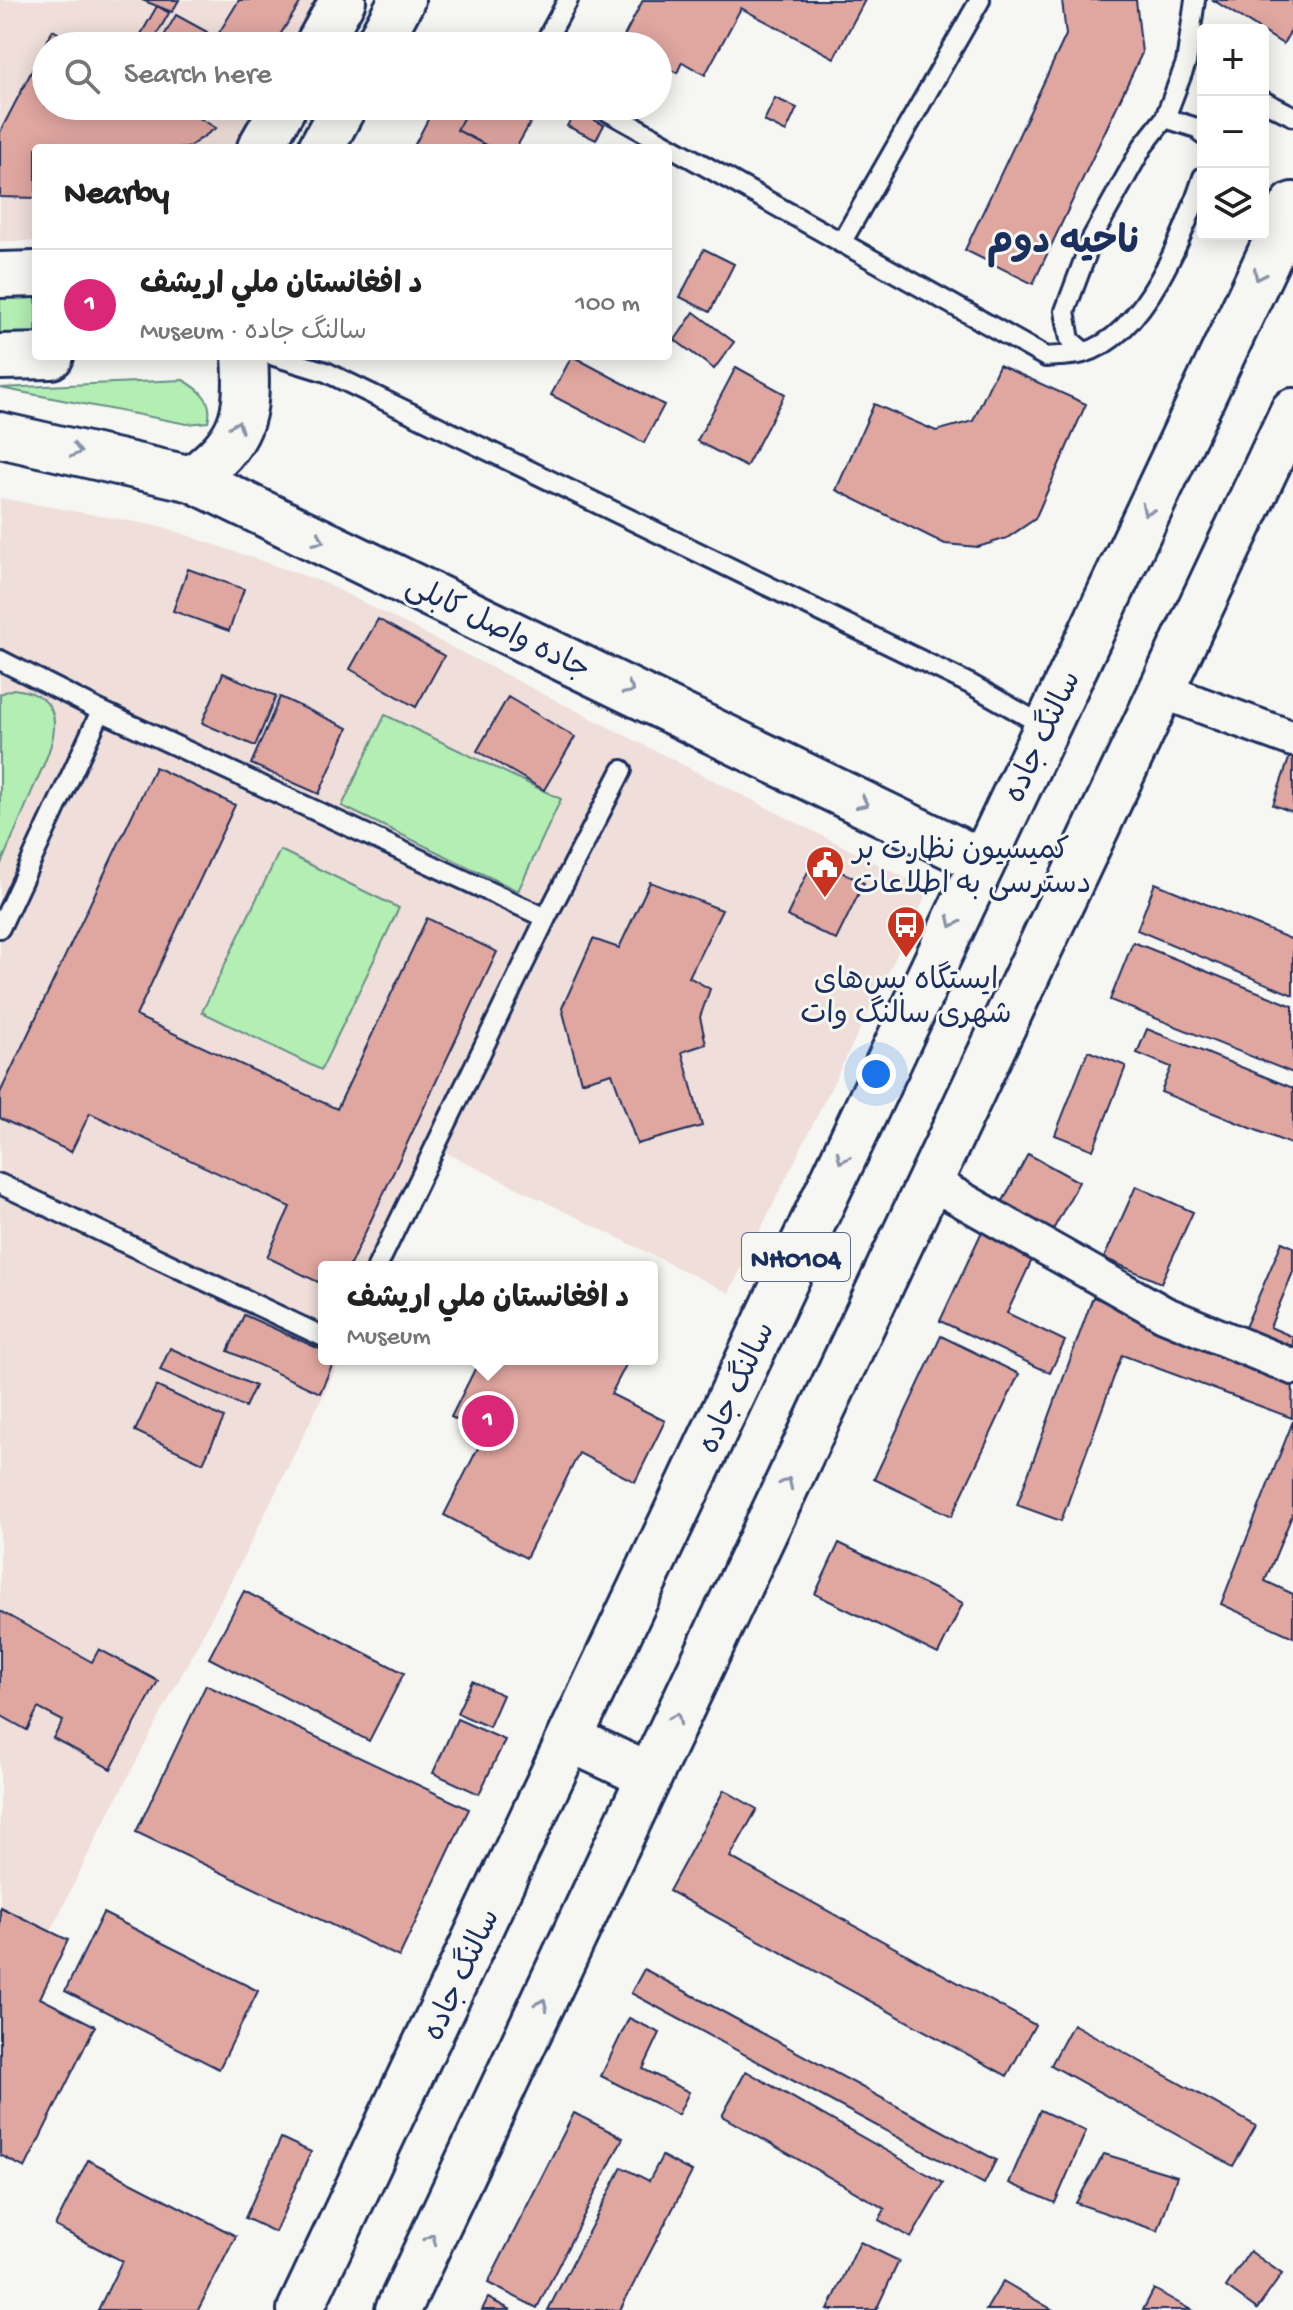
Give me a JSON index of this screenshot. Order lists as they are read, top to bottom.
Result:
{
  "streets": {
    "main road": ["جاده واصل کابلی", "سالنگ جاده", "NH0104"]
  },
  "crossings": [
    ["جاده واصل کابلی", "سالنگ جاده"]
  ],
  "one_way": ["جاده واصل کابلی"],
  "districts": ["ناحیه دوم"],
  "places": {
    "public building": ["کمیسیون نظارت بر دسترسی به اطلاعات"],
    "bus stop": ["ایستگاه بس‌های شهری سالنگ وات"]
  },
  "page": {
    "map_buttons": ["+", "−"],
    "search": "Search here",
    "heading": "Nearby",
    "list": [
      {
        "mark": "1",
        "name": "د افغانستان ملي اریشف",
        "note": "Museum · سالنگ جاده",
        "value": "100 m"
      }
    ],
    "popup": ["د افغانستان ملي اریشف", "Museum"],
    "pins": "1"
  }
}
